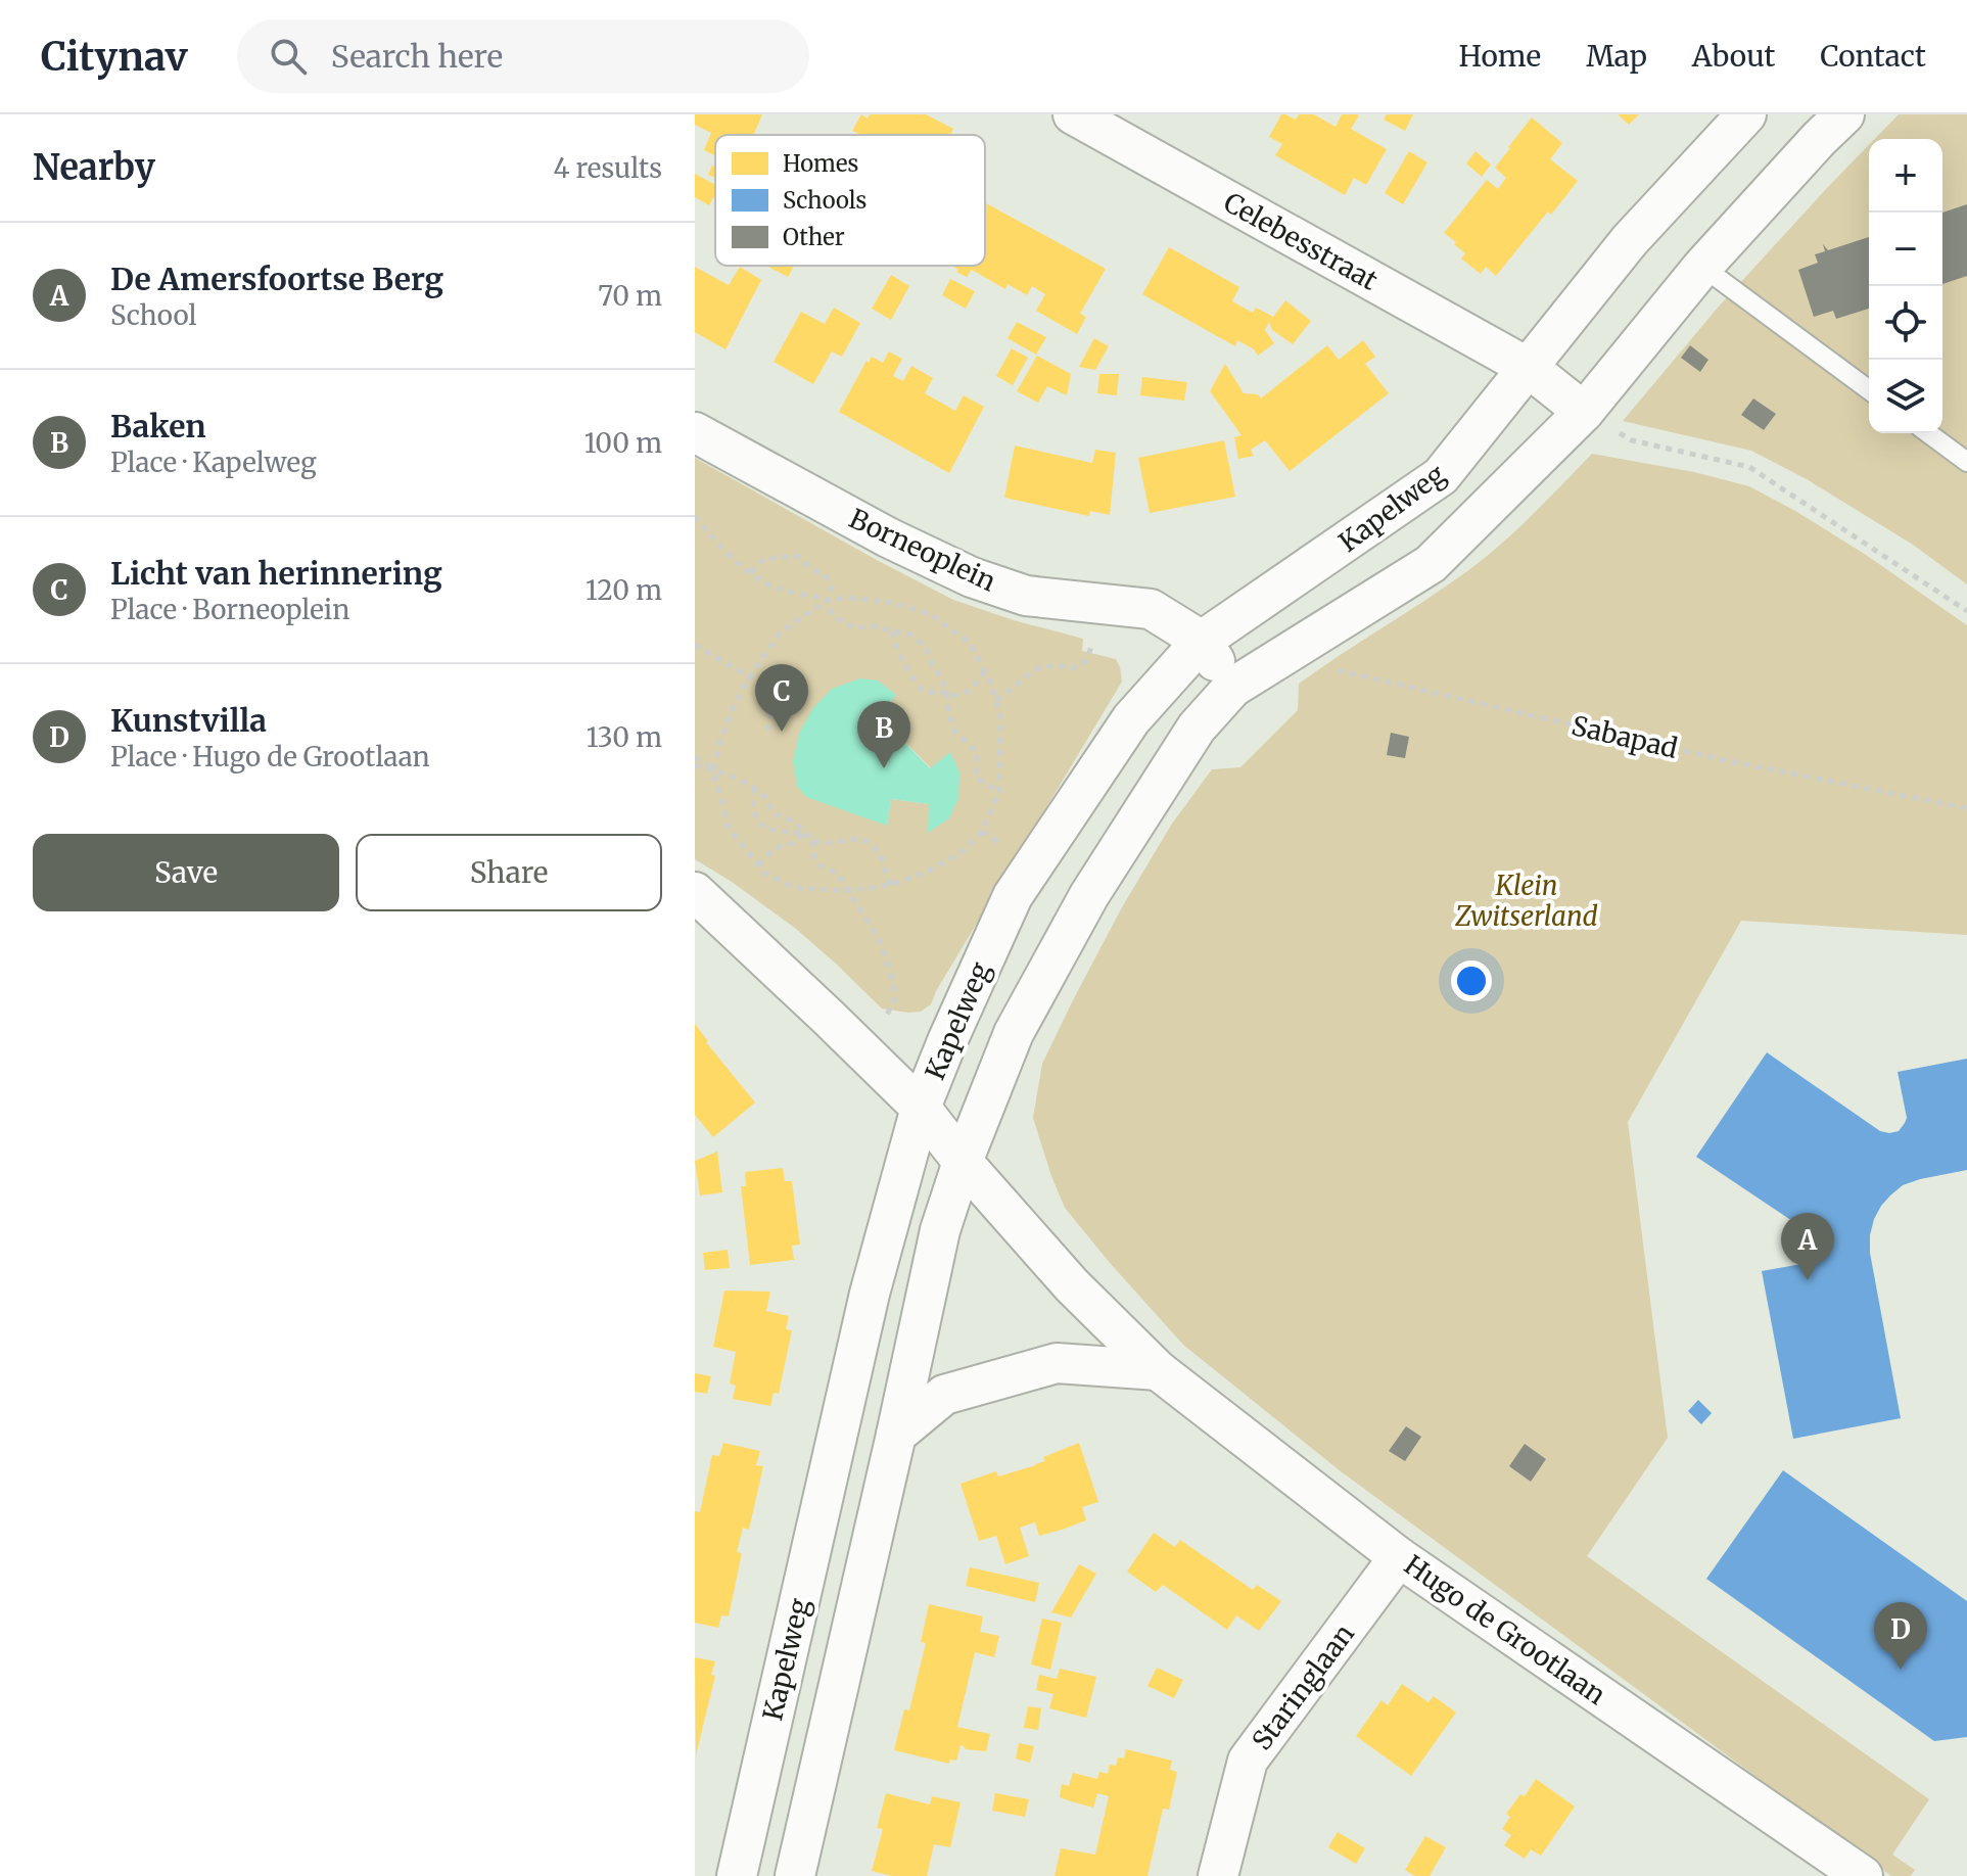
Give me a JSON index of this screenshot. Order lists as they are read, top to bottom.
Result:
{
  "streets": {
    "street": [
      "Celebesstraat",
      "Kapelweg",
      "Borneoplein",
      "Hugo de Grootlaan",
      "Staringlaan"
    ],
    "path": ["Sabapad"]
  },
  "crossings": [
    ["Celebesstraat", "Kapelweg"],
    ["Kapelweg", "Borneoplein"],
    ["Kapelweg", "Hugo de Grootlaan"],
    ["Hugo de Grootlaan", "Staringlaan"]
  ],
  "parks": ["Klein Zwitserland"],
  "legend": ["Homes", "Schools", "Other"],
  "page": {
    "header": "Citynav",
    "search": "Search here",
    "nav": [
      "Home",
      "Map",
      "About",
      "Contact"
    ],
    "heading": ["Nearby", "4 results"],
    "map_buttons": ["+", "−"],
    "list": [
      {
        "mark": "A",
        "name": "De Amersfoortse Berg",
        "note": "School",
        "value": "70 m"
      },
      {
        "mark": "B",
        "name": "Baken",
        "note": "Place · Kapelweg",
        "value": "100 m"
      },
      {
        "mark": "C",
        "name": "Licht van herinnering",
        "note": "Place · Borneoplein",
        "value": "120 m"
      },
      {
        "mark": "D",
        "name": "Kunstvilla",
        "note": "Place · Hugo de Grootlaan",
        "value": "130 m"
      }
    ],
    "pins": [
      "C",
      "B",
      "A",
      "D"
    ],
    "buttons": ["Save", "Share"]
  }
}
